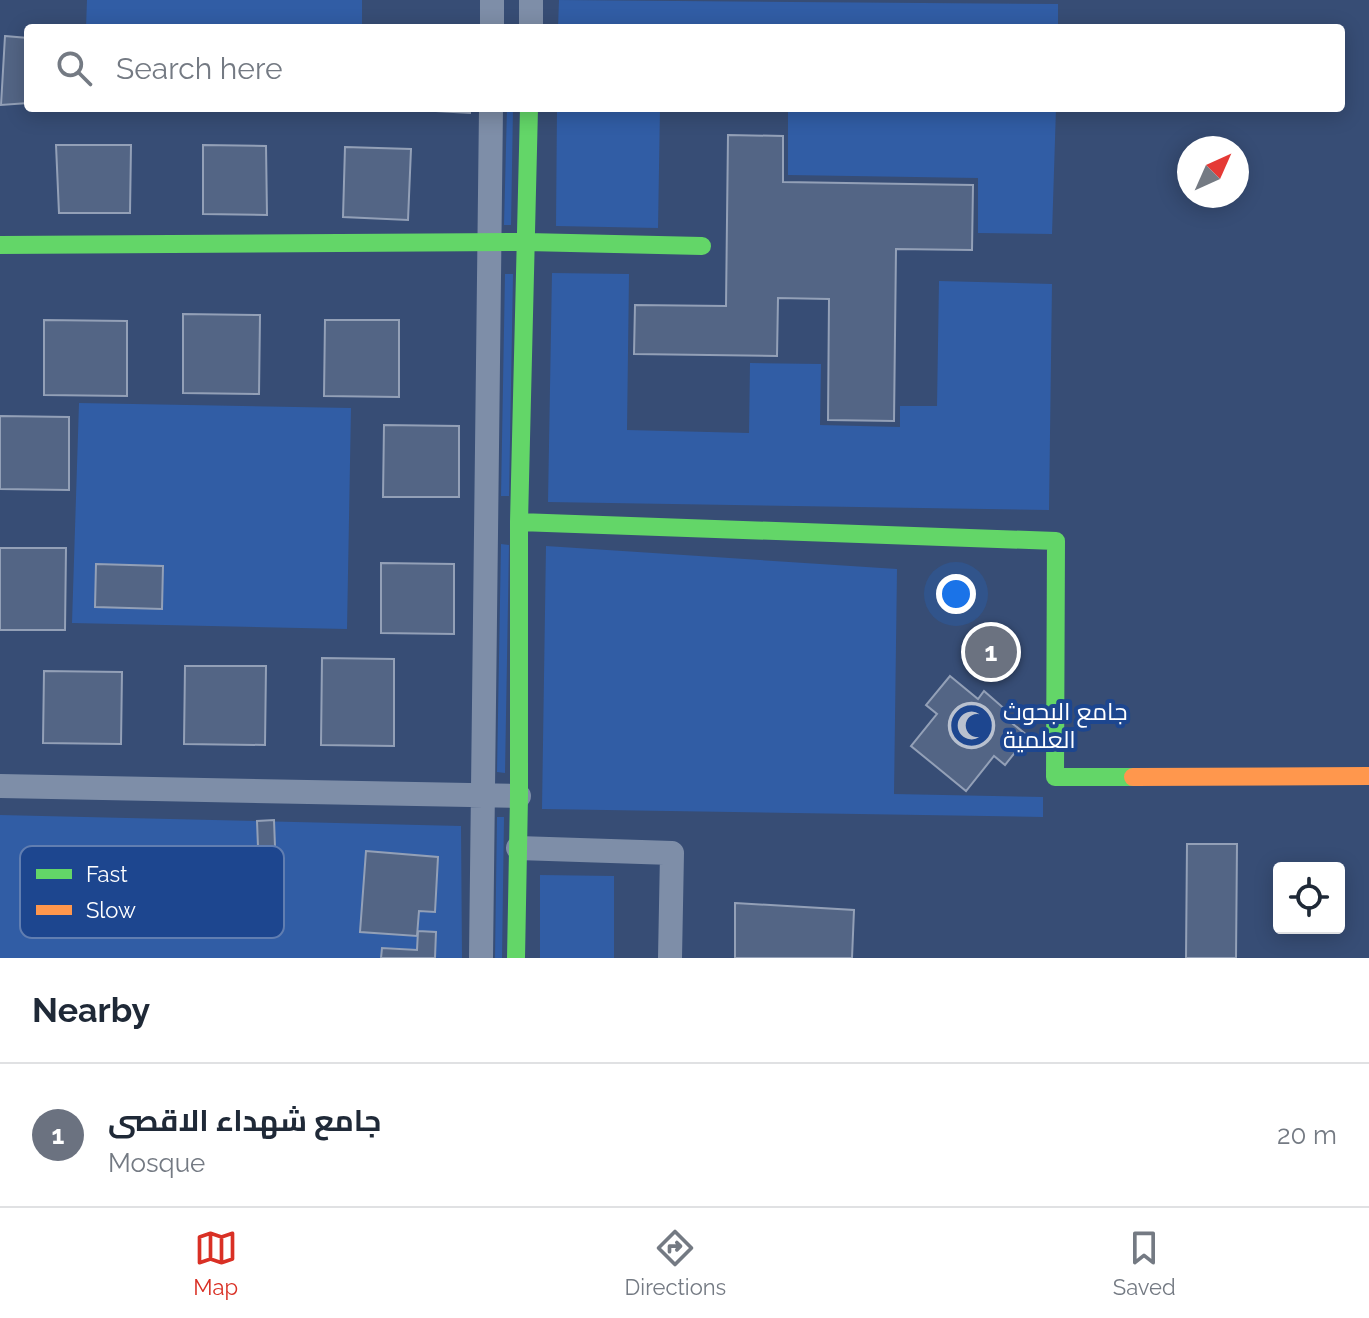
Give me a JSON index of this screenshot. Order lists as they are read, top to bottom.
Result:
{
  "places": {
    "mosque": ["جامع البحوث العلمية"]
  },
  "legend": ["Fast", "Slow"],
  "north": "top right",
  "page": {
    "search": "Search here",
    "pins": "1",
    "heading": "Nearby",
    "list": [
      {
        "mark": "1",
        "name": "جامع شهداء الاقصى",
        "note": "Mosque",
        "value": "20 m"
      }
    ],
    "nav": ["Map", "Directions", "Saved"]
  }
}
